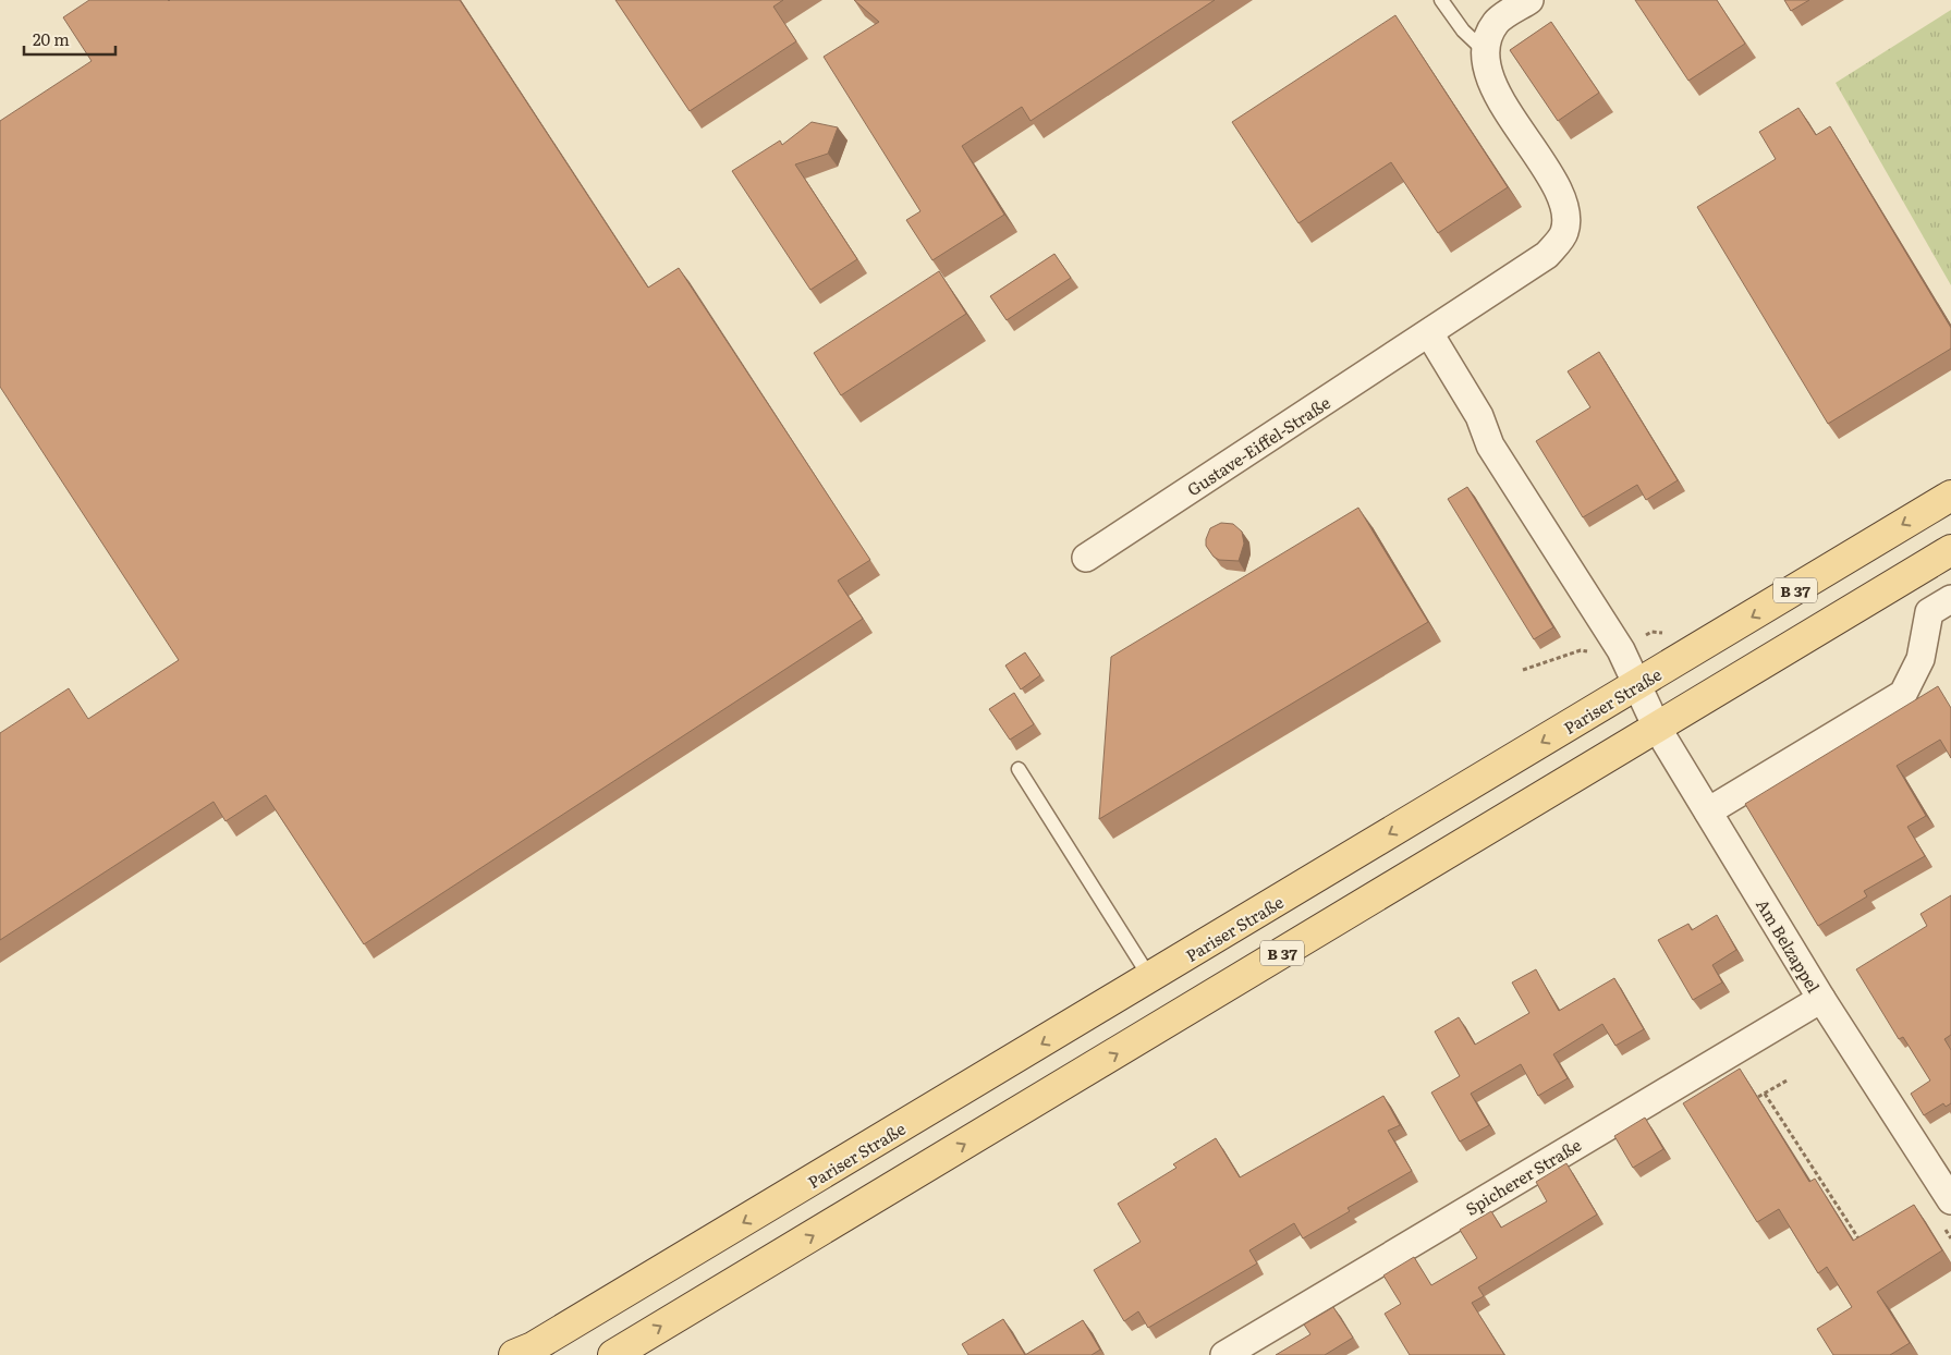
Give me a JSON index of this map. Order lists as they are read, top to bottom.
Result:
{
  "streets": {
    "main road": ["B 37", "Pariser Straße"],
    "street": ["Gustave-Eiffel-Straße", "Am Belzappel", "Spicherer Straße"]
  },
  "crossings": [
    ["B 37", "Am Belzappel"],
    ["Pariser Straße", "Am Belzappel"],
    ["Am Belzappel", "Spicherer Straße"]
  ],
  "scale_bar": "20 m"
}
